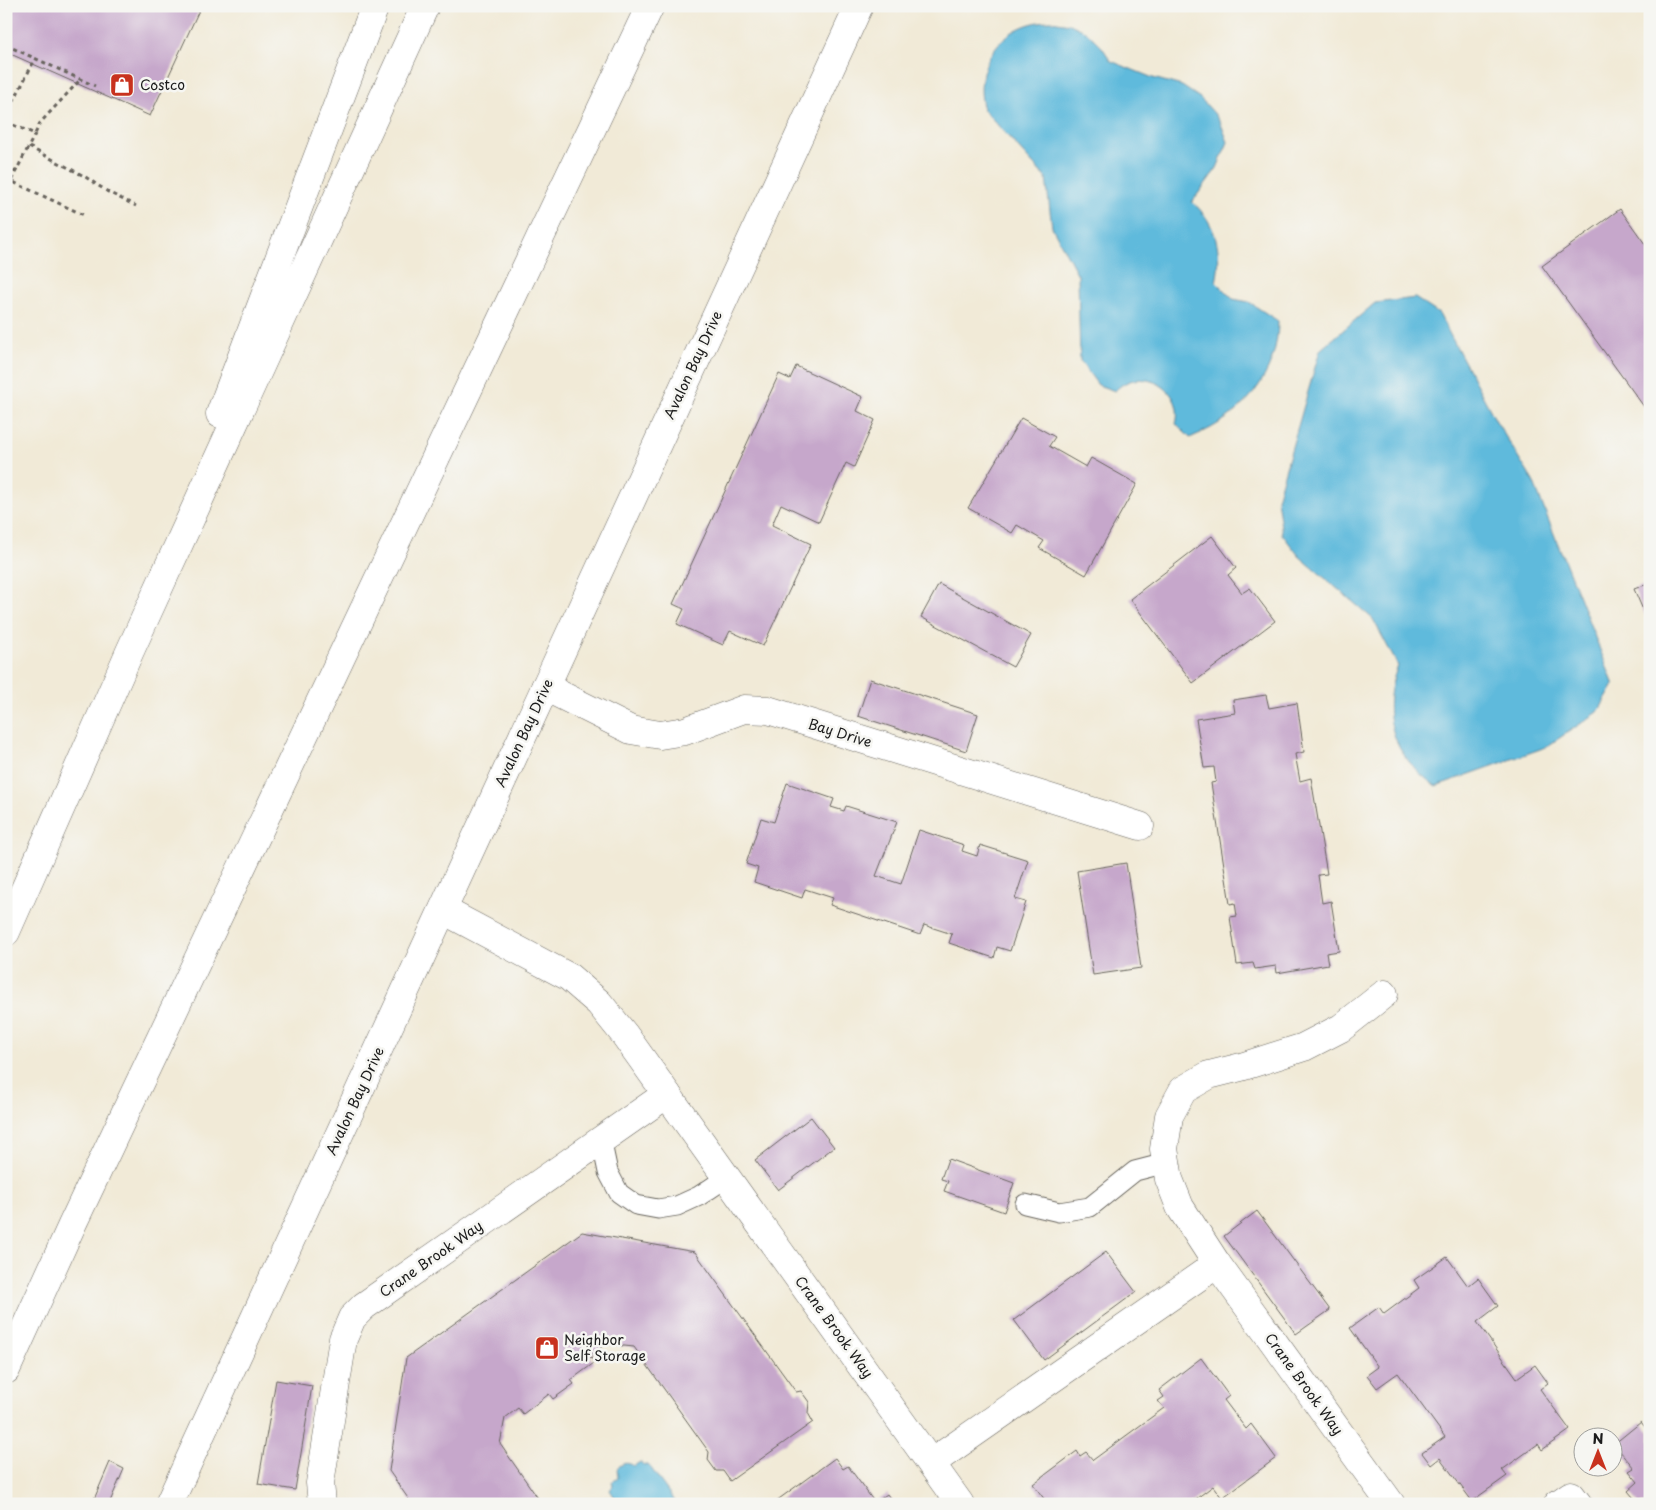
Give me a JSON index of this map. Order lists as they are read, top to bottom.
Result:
{
  "streets": {
    "main road": ["Avalon Bay Drive", "Bay Drive", "Crane Brook Way"]
  },
  "crossings": [
    ["Avalon Bay Drive", "Bay Drive"],
    ["Avalon Bay Drive", "Crane Brook Way"]
  ],
  "places": {
    "shop": ["Costco", "Neighbor Self Storage"]
  },
  "north": "top"
}
